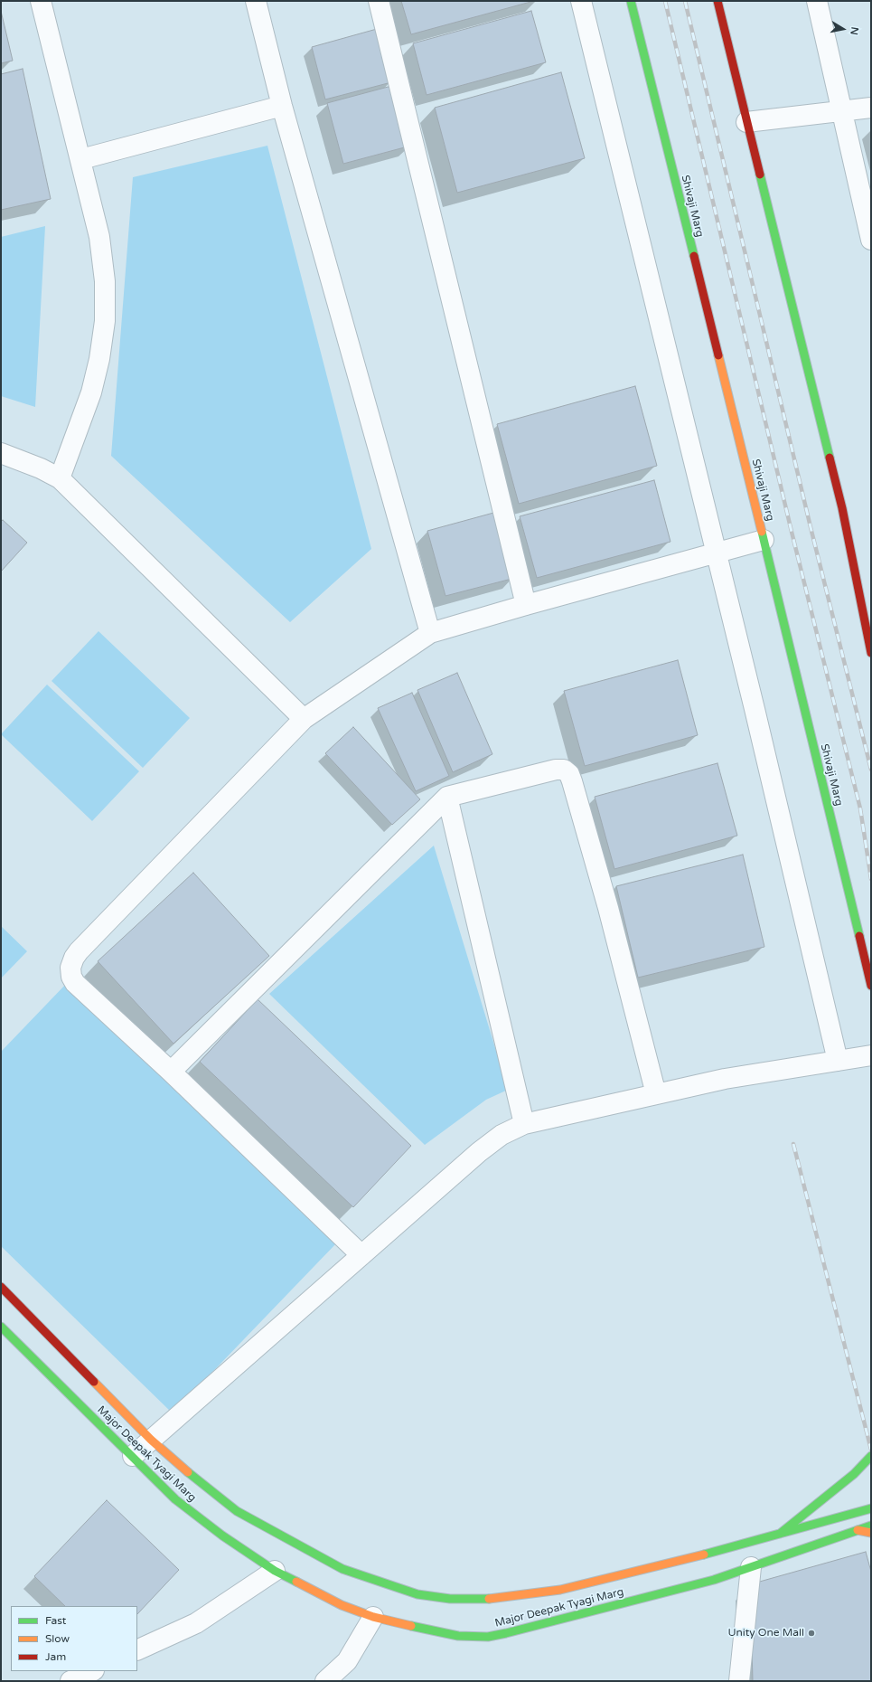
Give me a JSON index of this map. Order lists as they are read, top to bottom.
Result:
{
  "streets": {
    "street": ["Shivaji Marg", "Major Deepak Tyagi Marg"]
  },
  "places": ["Unity One Mall"],
  "legend": ["Fast", "Slow", "Jam"],
  "north": "right"
}
